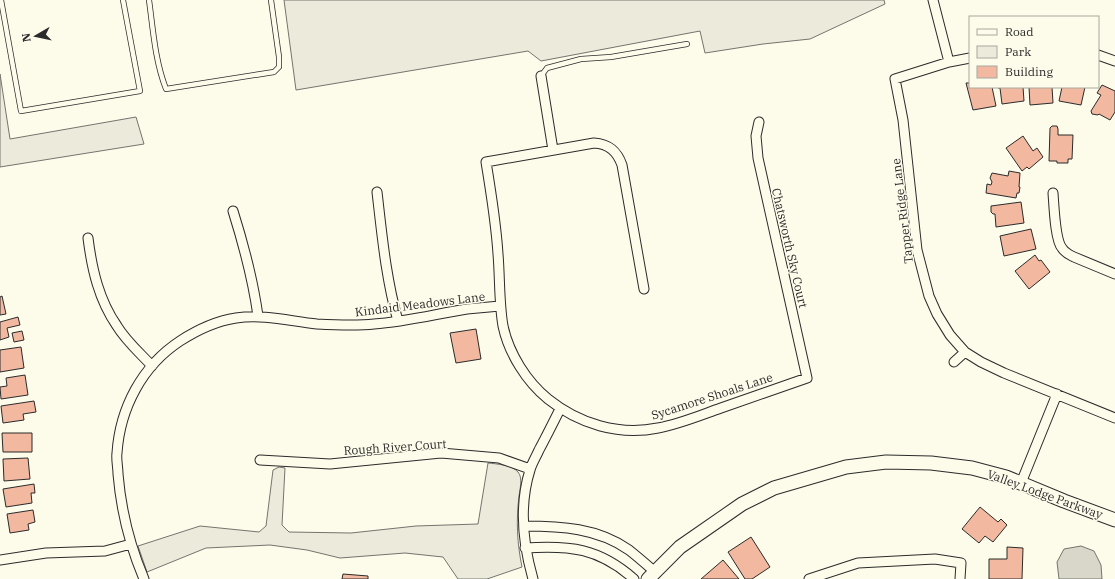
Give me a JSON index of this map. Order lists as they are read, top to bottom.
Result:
{
  "streets": {
    "street": [
      "Tapper Ridge Lane",
      "Chatsworth Sky Court",
      "Kindaid Meadows Lane",
      "Sycamore Shoals Lane",
      "Rough River Court",
      "Valley Lodge Parkway"
    ]
  },
  "crossings": [
    ["Chatsworth Sky Court", "Sycamore Shoals Lane"],
    ["Kindaid Meadows Lane", "Sycamore Shoals Lane"]
  ],
  "legend": ["Road", "Park", "Building"],
  "north": "left"
}
